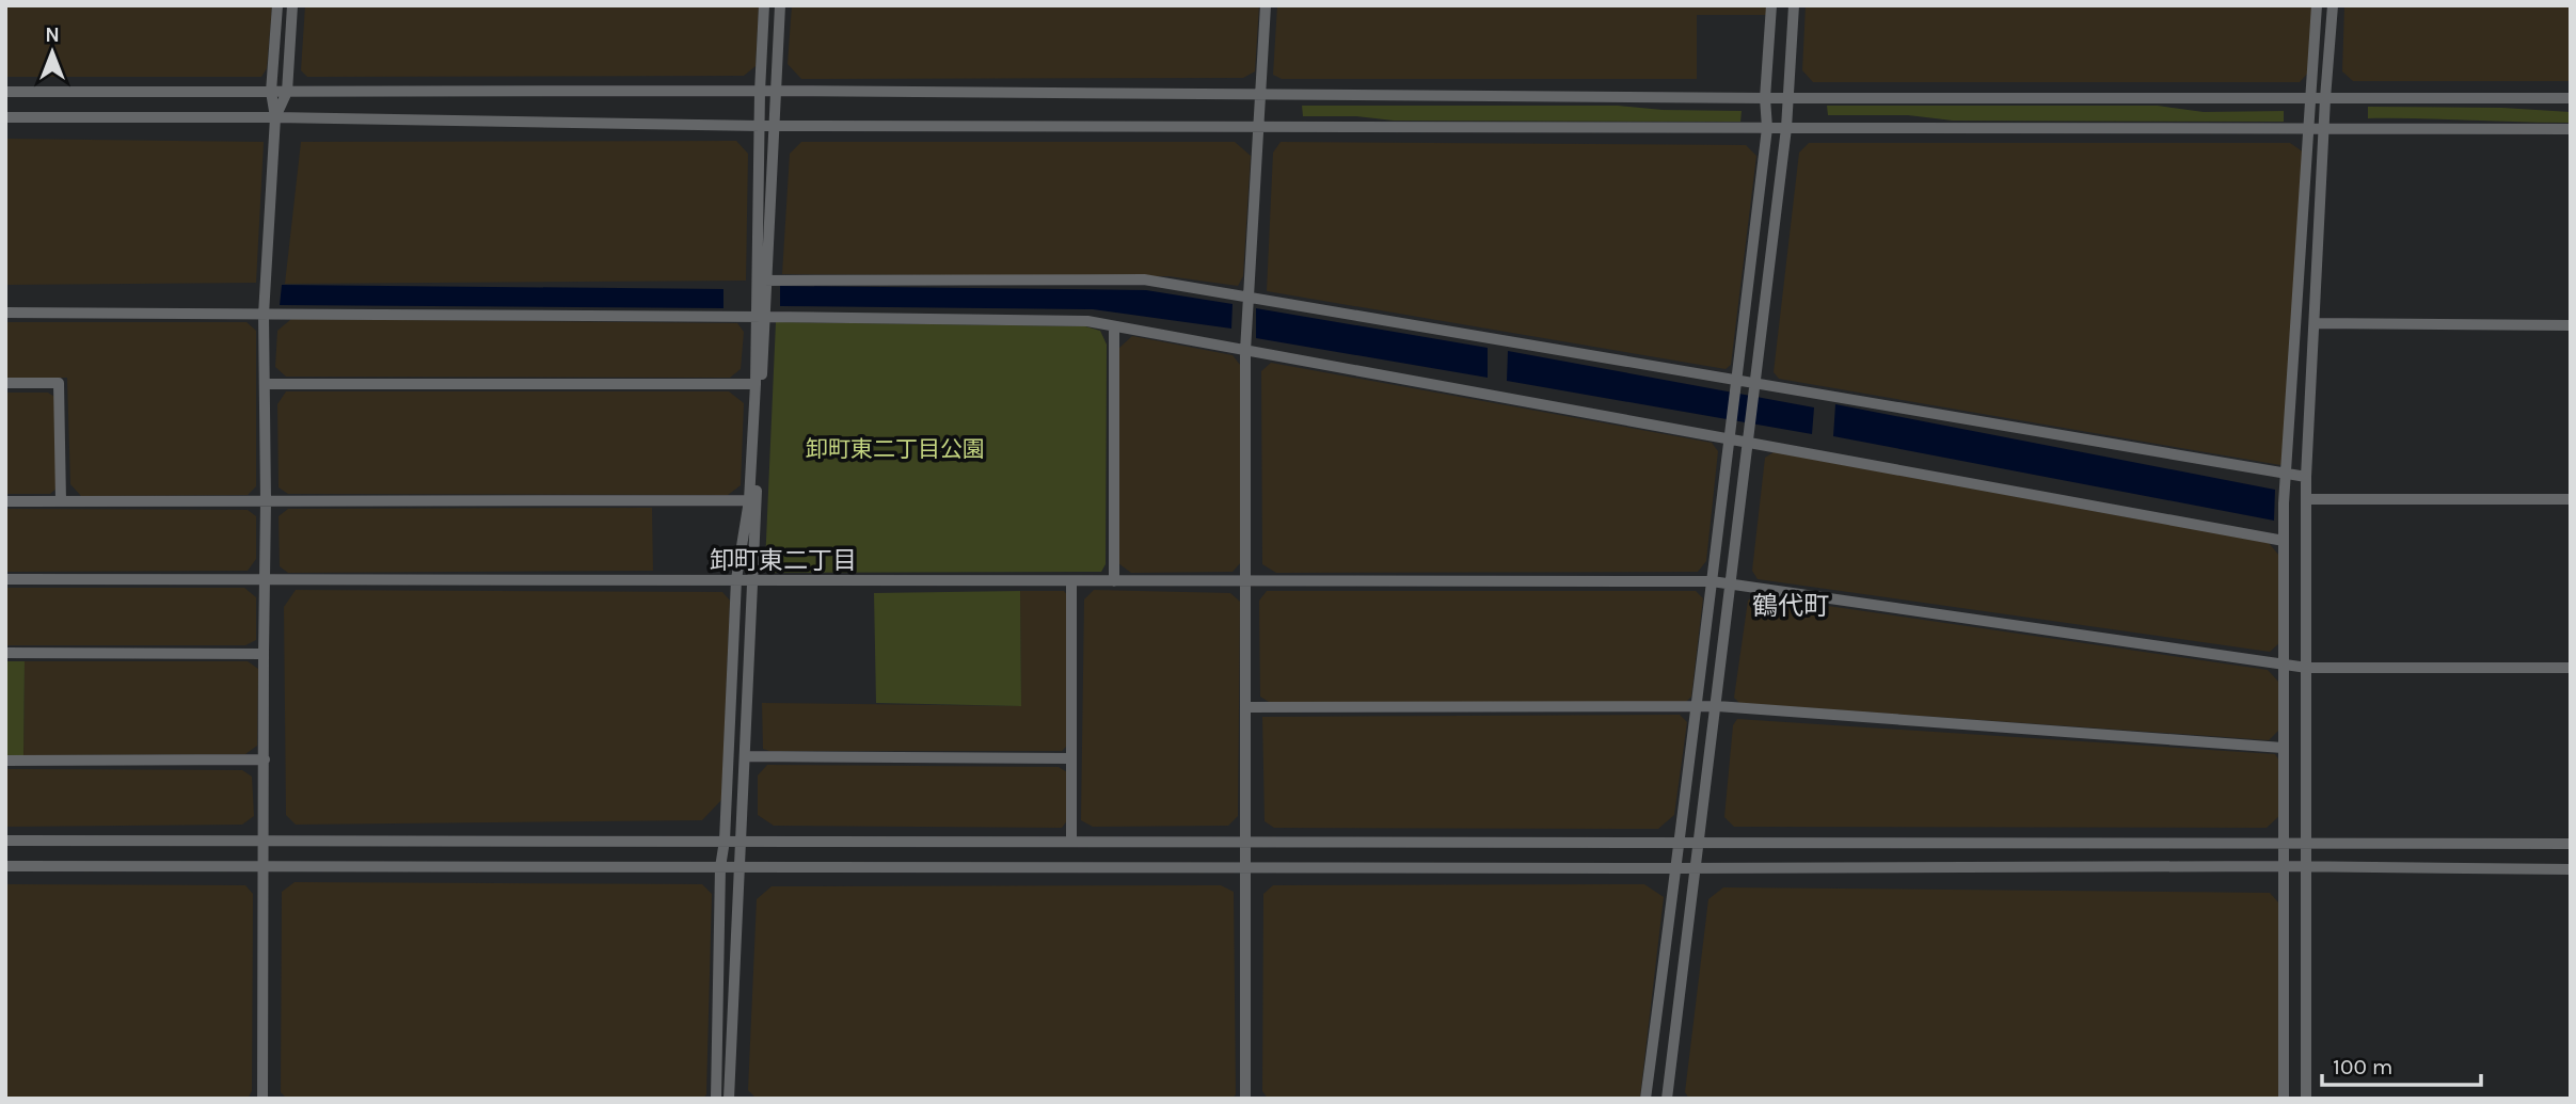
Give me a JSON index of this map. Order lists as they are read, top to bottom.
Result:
{
  "districts": ["卸町東二丁目", "鶴代町"],
  "parks": ["卸町東二丁目公園"],
  "scale_bar": "100 m",
  "north": "top"
}
